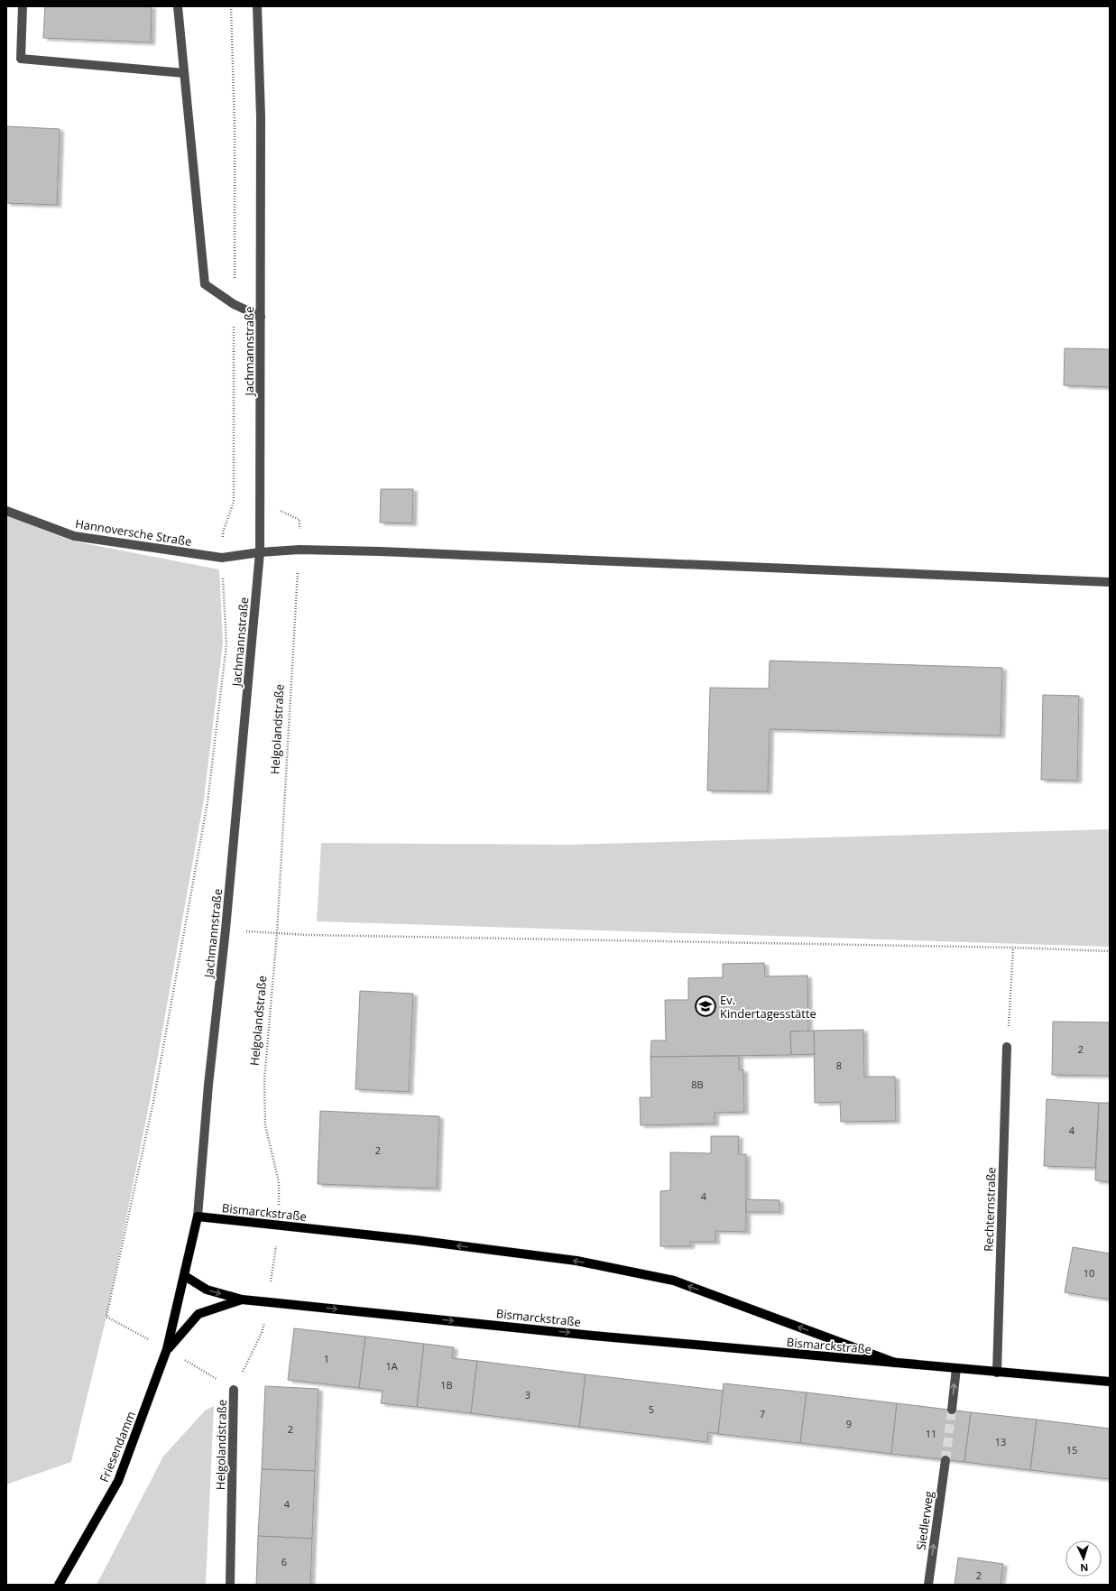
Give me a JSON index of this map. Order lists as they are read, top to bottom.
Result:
{
  "streets": {
    "main road": ["Jachmannstraße", "Bismarckstraße", "Friesendamm"],
    "street": [
      "Hannoversche Straße",
      "Helgolandstraße",
      "Rechternstraße",
      "Siedlerweg"
    ]
  },
  "crossings": [
    ["Jachmannstraße", "Hannoversche Straße"],
    ["Jachmannstraße", "Helgolandstraße"],
    ["Jachmannstraße", "Bismarckstraße"],
    ["Jachmannstraße", "Friesendamm"],
    ["Hannoversche Straße", "Helgolandstraße"],
    ["Helgolandstraße", "Bismarckstraße"],
    ["Rechternstraße", "Bismarckstraße"],
    ["Bismarckstraße", "Friesendamm"]
  ],
  "one_way": ["Siedlerweg"],
  "places": {
    "school or university": ["Ev. Kindertagesstätte"]
  },
  "house_numbers": [
    "2",
    "8",
    "8B",
    "4",
    "2",
    "4",
    "10",
    "1",
    "1A",
    "1B",
    "3",
    "5",
    "7",
    "9",
    "2",
    "11",
    "13",
    "15",
    "4",
    "6",
    "2"
  ],
  "north": "bottom"
}
